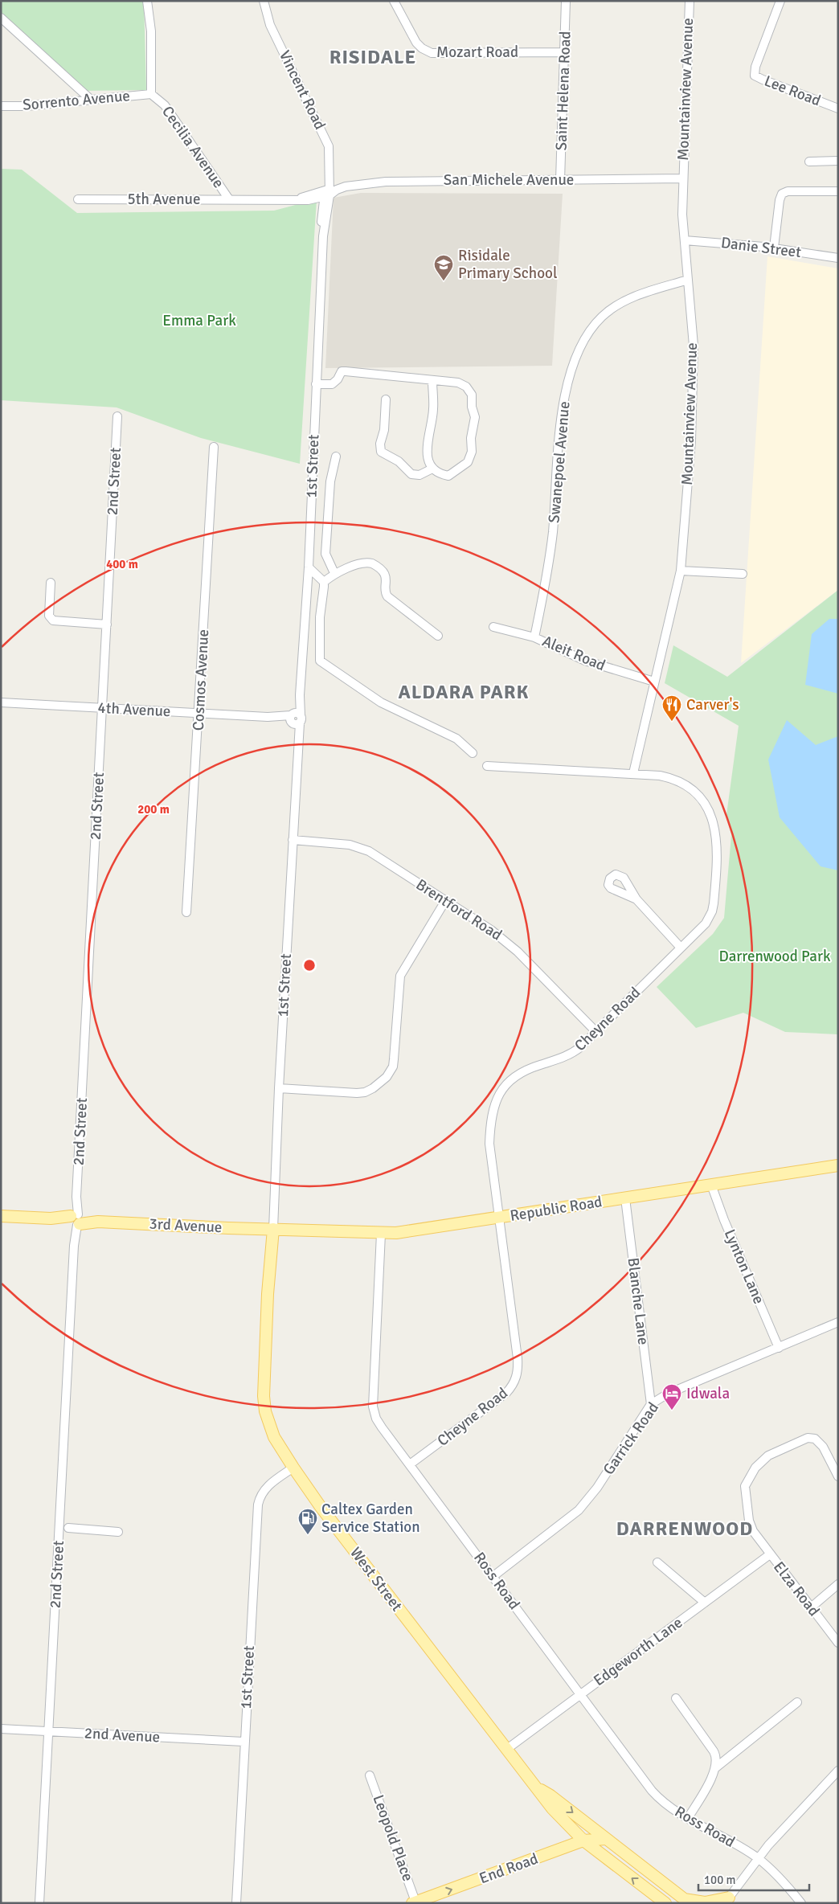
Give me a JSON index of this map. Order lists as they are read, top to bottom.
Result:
{
  "streets": {
    "main road": [
      "Republic Road",
      "3rd Avenue",
      "West Street",
      "End Road"
    ],
    "street": [
      "Mozart Road",
      "Mountainview Avenue",
      "Vincent Road",
      "Saint Helena Road",
      "Lee Road",
      "Sorrento Avenue",
      "Cecilia Avenue",
      "San Michele Avenue",
      "5th Avenue",
      "Danie Street",
      "Swanepoel Avenue",
      "1st Street",
      "2nd Street",
      "Aleit Road",
      "Cosmos Avenue",
      "4th Avenue",
      "Brentford Road",
      "Cheyne Road",
      "Lynton Lane",
      "Blanche Lane",
      "Garrick Road",
      "Ross Road",
      "Elza Road",
      "Edgeworth Lane",
      "2nd Avenue",
      "Leopold Place"
    ]
  },
  "crossings": [
    ["Mozart Road", "Saint Helena Road"],
    ["Mountainview Avenue", "San Michele Avenue"],
    ["Mountainview Avenue", "Danie Street"],
    ["Mountainview Avenue", "Swanepoel Avenue"],
    ["Mountainview Avenue", "Aleit Road"],
    ["Mountainview Avenue", "Cheyne Road"],
    ["Vincent Road", "San Michele Avenue"],
    ["Vincent Road", "1st Street"],
    ["Saint Helena Road", "San Michele Avenue"],
    ["Sorrento Avenue", "Cecilia Avenue"],
    ["Cecilia Avenue", "5th Avenue"],
    ["San Michele Avenue", "5th Avenue"],
    ["San Michele Avenue", "1st Street"],
    ["Swanepoel Avenue", "Aleit Road"],
    ["1st Street", "4th Avenue"],
    ["1st Street", "Brentford Road"],
    ["1st Street", "Republic Road"],
    ["1st Street", "3rd Avenue"],
    ["1st Street", "West Street"],
    ["1st Street", "2nd Avenue"],
    ["2nd Street", "4th Avenue"],
    ["2nd Street", "3rd Avenue"],
    ["2nd Street", "2nd Avenue"],
    ["Cosmos Avenue", "4th Avenue"],
    ["Brentford Road", "Cheyne Road"],
    ["Cheyne Road", "Republic Road"],
    ["Cheyne Road", "Ross Road"],
    ["Republic Road", "3rd Avenue"],
    ["Republic Road", "Lynton Lane"],
    ["Republic Road", "Blanche Lane"],
    ["Republic Road", "West Street"],
    ["Republic Road", "Ross Road"],
    ["3rd Avenue", "West Street"],
    ["Lynton Lane", "Garrick Road"],
    ["Blanche Lane", "Garrick Road"],
    ["Garrick Road", "Ross Road"],
    ["West Street", "Edgeworth Lane"],
    ["West Street", "End Road"],
    ["Ross Road", "Edgeworth Lane"],
    ["Elza Road", "Edgeworth Lane"],
    ["Leopold Place", "End Road"]
  ],
  "one_way": ["End Road"],
  "districts": ["RISIDALE", "ALDARA PARK", "DARRENWOOD"],
  "parks": ["Emma Park", "Darrenwood Park"],
  "places": {
    "school or university": ["Risidale Primary School"],
    "restaurant": ["Carver's"],
    "hotel": ["Idwala"],
    "fuel station": ["Caltex Garden Service Station"]
  },
  "scale_bar": "100 m",
  "rings": ["400 m", "200 m"]
}
